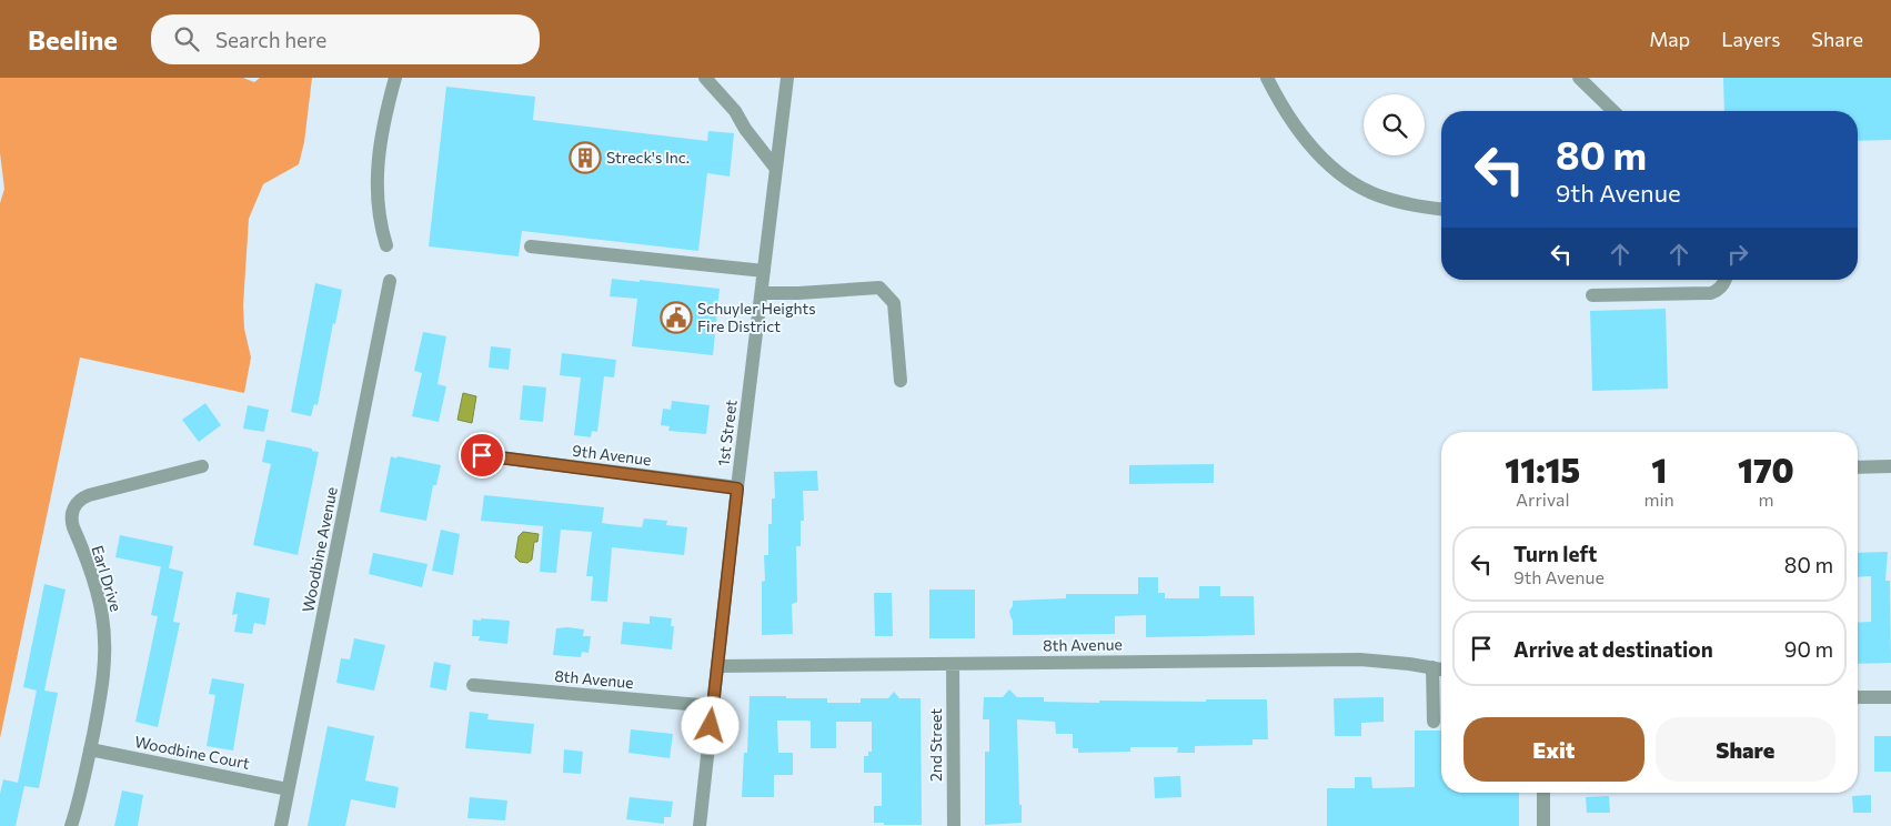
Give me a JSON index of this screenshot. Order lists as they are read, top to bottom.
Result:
{
  "streets": {
    "street": [
      "1st Street",
      "9th Avenue",
      "Woodbine Avenue",
      "Earl Drive",
      "8th Avenue",
      "2nd Street",
      "Woodbine Court"
    ]
  },
  "crossings": [
    ["1st Street", "9th Avenue"],
    ["1st Street", "8th Avenue"],
    ["Woodbine Avenue", "Woodbine Court"],
    ["Earl Drive", "Woodbine Court"],
    ["8th Avenue", "2nd Street"]
  ],
  "places": {
    "building": ["Streck's Inc."],
    "public building": ["Schuyler Heights Fire District"]
  },
  "page": {
    "header": "Beeline",
    "search": "Search here",
    "nav": ["Map", "Layers", "Share"],
    "turn": ["80 m", "9th Avenue"],
    "eta": [
      "11:15",
      "Arrival",
      "1",
      "min",
      "170",
      "m"
    ],
    "list": [
      {
        "name": "Turn left",
        "note": "9th Avenue",
        "value": "80 m"
      },
      {
        "name": "Arrive at destination",
        "value": "90 m"
      }
    ],
    "buttons": ["Exit", "Share"]
  }
}
